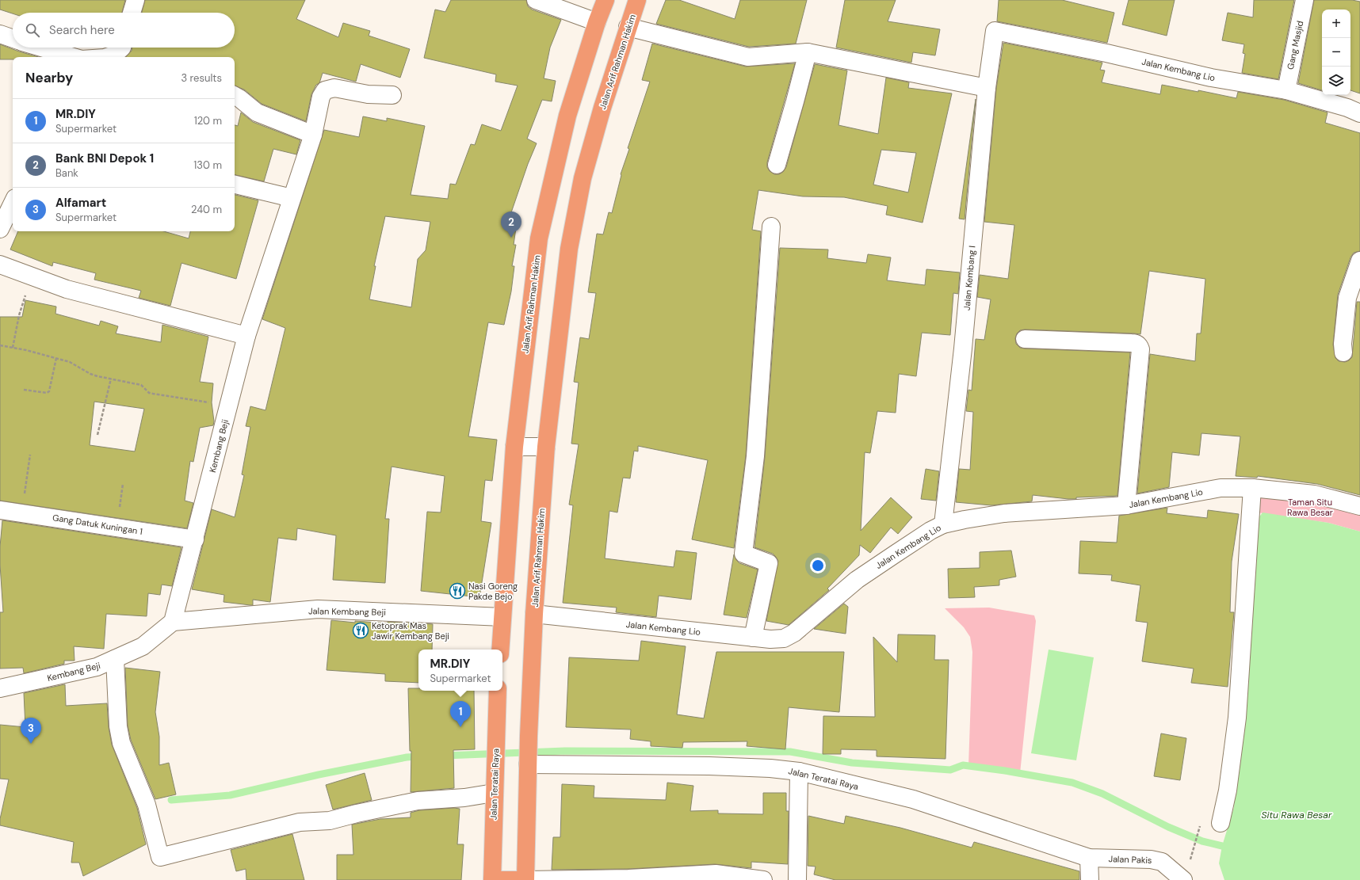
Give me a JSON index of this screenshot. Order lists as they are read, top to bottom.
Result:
{
  "streets": {
    "highway": ["Jalan Arif Rahman Hakim", "Jalan Teratai Raya"],
    "street": [
      "Gang Masjid",
      "Jalan Kembang Lio",
      "Jalan Kembang I",
      "Kembang Beji",
      "Gang Datuk Kuningan 1",
      "Jalan Kembang Beji",
      "Jalan Pakis"
    ]
  },
  "crossings": [
    ["Gang Masjid", "Jalan Kembang Lio"],
    ["Jalan Arif Rahman Hakim", "Jalan Kembang Lio"],
    ["Jalan Arif Rahman Hakim", "Jalan Kembang Beji"],
    ["Jalan Kembang Lio", "Jalan Kembang I"],
    ["Kembang Beji", "Gang Datuk Kuningan 1"],
    ["Kembang Beji", "Jalan Kembang Beji"],
    ["Jalan Teratai Raya", "Jalan Pakis"]
  ],
  "water": ["Situ Rawa Besar"],
  "parks": ["Taman Situ Rawa Besar"],
  "places": {
    "restaurant": ["Nasi Goreng Pakde Bejo", "Ketoprak Mas Jawir Kembang Beji"]
  },
  "page": {
    "map_buttons": ["+", "−"],
    "search": "Search here",
    "heading": ["Nearby", "3 results"],
    "list": [
      {
        "mark": "1",
        "name": "MR.DIY",
        "note": "Supermarket",
        "value": "120 m"
      },
      {
        "mark": "2",
        "name": "Bank BNI Depok 1",
        "note": "Bank",
        "value": "130 m"
      },
      {
        "mark": "3",
        "name": "Alfamart",
        "note": "Supermarket",
        "value": "240 m"
      }
    ],
    "pins": ["2", "1", "3"],
    "popup": ["MR.DIY", "Supermarket"]
  }
}
